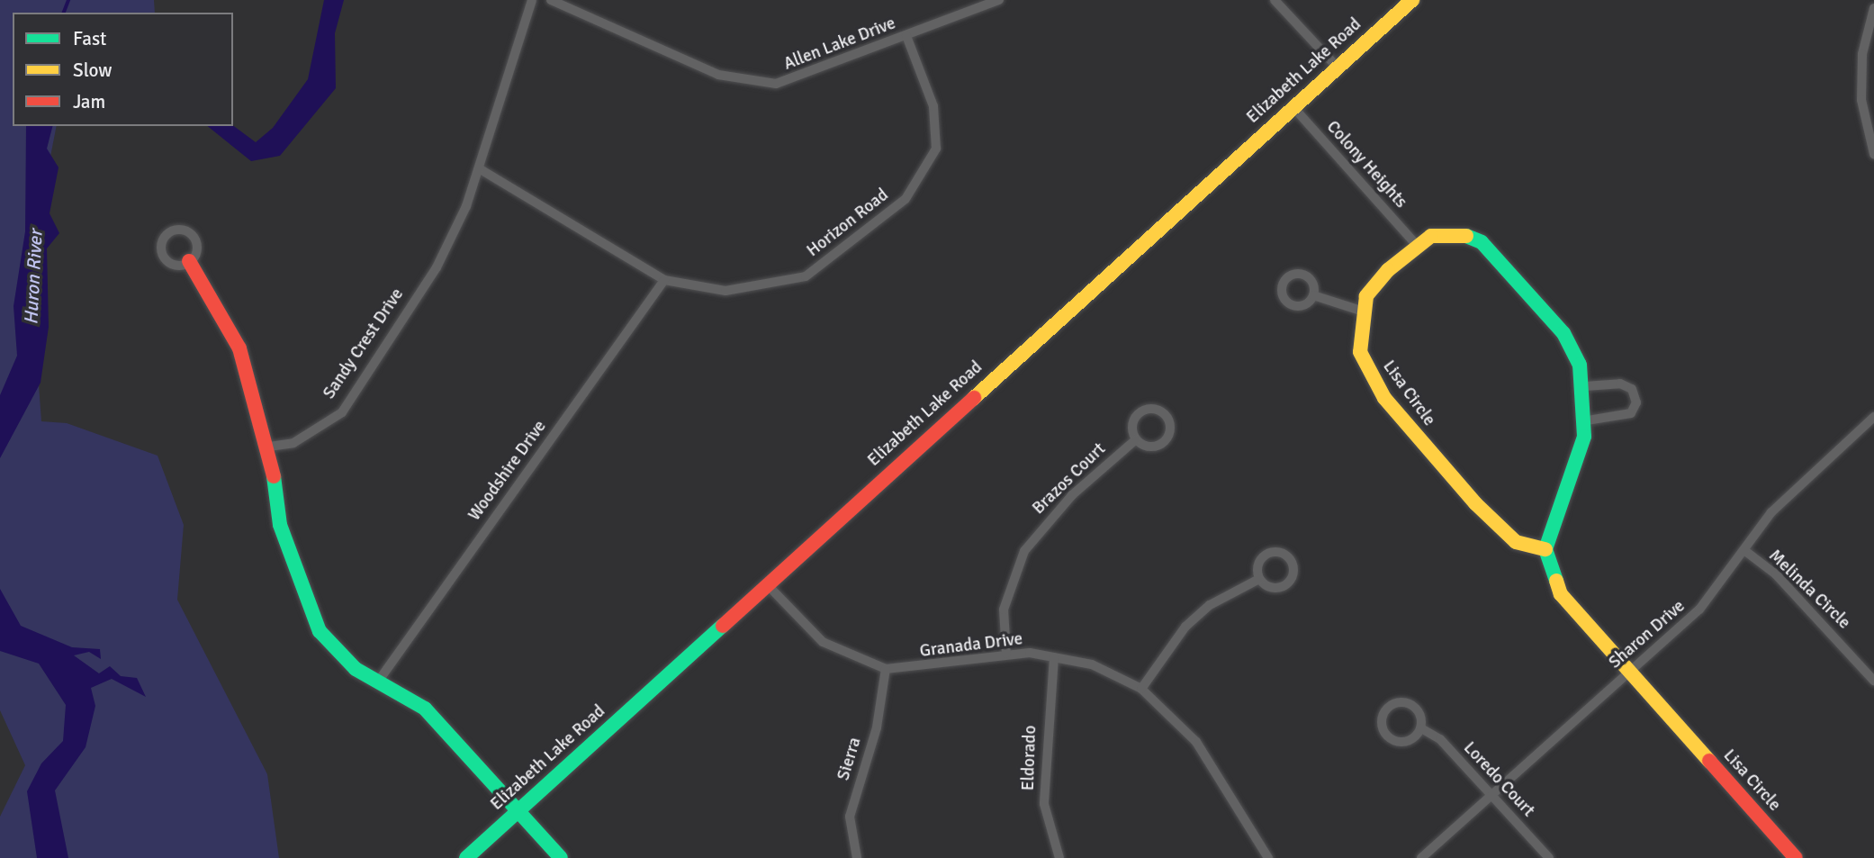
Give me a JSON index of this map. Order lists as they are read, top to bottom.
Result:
{
  "streets": {
    "street": [
      "Allen Lake Drive",
      "Elizabeth Lake Road",
      "Colony Heights",
      "Horizon Road",
      "Sandy Crest Drive",
      "Lisa Circle",
      "Woodshire Drive",
      "Brazos Court",
      "Melinda Circle",
      "Sharon Drive",
      "Granada Drive",
      "Eldorado",
      "Sierra",
      "Loredo Court"
    ]
  },
  "crossings": [
    ["Allen Lake Drive", "Horizon Road"],
    ["Elizabeth Lake Road", "Colony Heights"],
    ["Horizon Road", "Sandy Crest Drive"],
    ["Horizon Road", "Woodshire Drive"],
    ["Lisa Circle", "Sharon Drive"],
    ["Brazos Court", "Granada Drive"],
    ["Melinda Circle", "Sharon Drive"],
    ["Sharon Drive", "Loredo Court"],
    ["Granada Drive", "Eldorado"],
    ["Granada Drive", "Sierra"]
  ],
  "water": ["Huron River"],
  "legend": ["Fast", "Slow", "Jam"]
}
